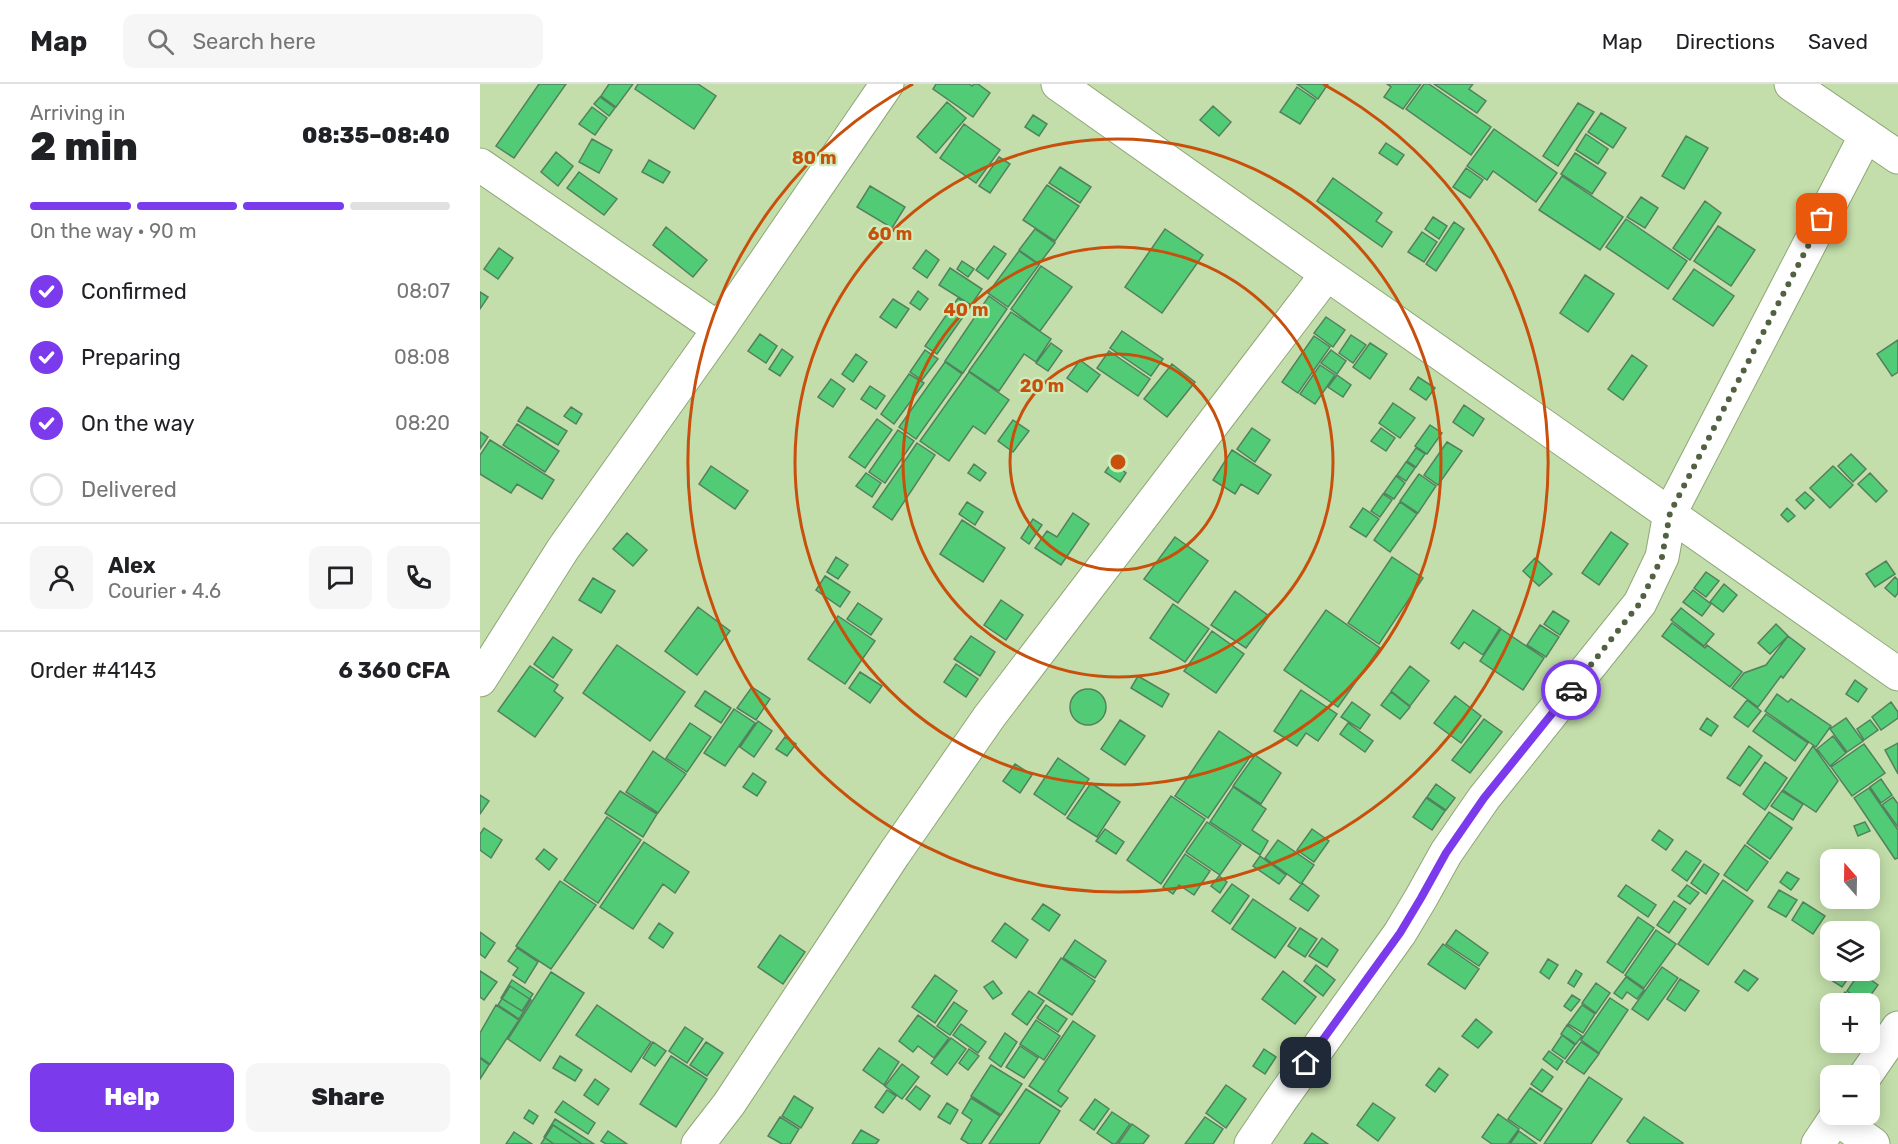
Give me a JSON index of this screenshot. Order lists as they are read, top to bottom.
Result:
{
  "north": "top",
  "page": {
    "header": "Map",
    "search": "Search here",
    "nav": ["Map", "Directions", "Saved"],
    "heading": ["2 min", "Arriving in", "08:35–08:40"],
    "panel": [
      "Alex",
      "Courier · 4.6",
      "Order #4143",
      "6 360 CFA"
    ],
    "bar": "On the way · 90 m",
    "list": [
      ["Confirmed", "08:07"],
      ["Preparing", "08:08"],
      ["On the way", "08:20"],
      "Delivered"
    ],
    "map_buttons": ["+", "−"],
    "buttons": ["Help", "Share"]
  },
  "rings": [
    "80 m",
    "60 m",
    "40 m",
    "20 m"
  ]
}
